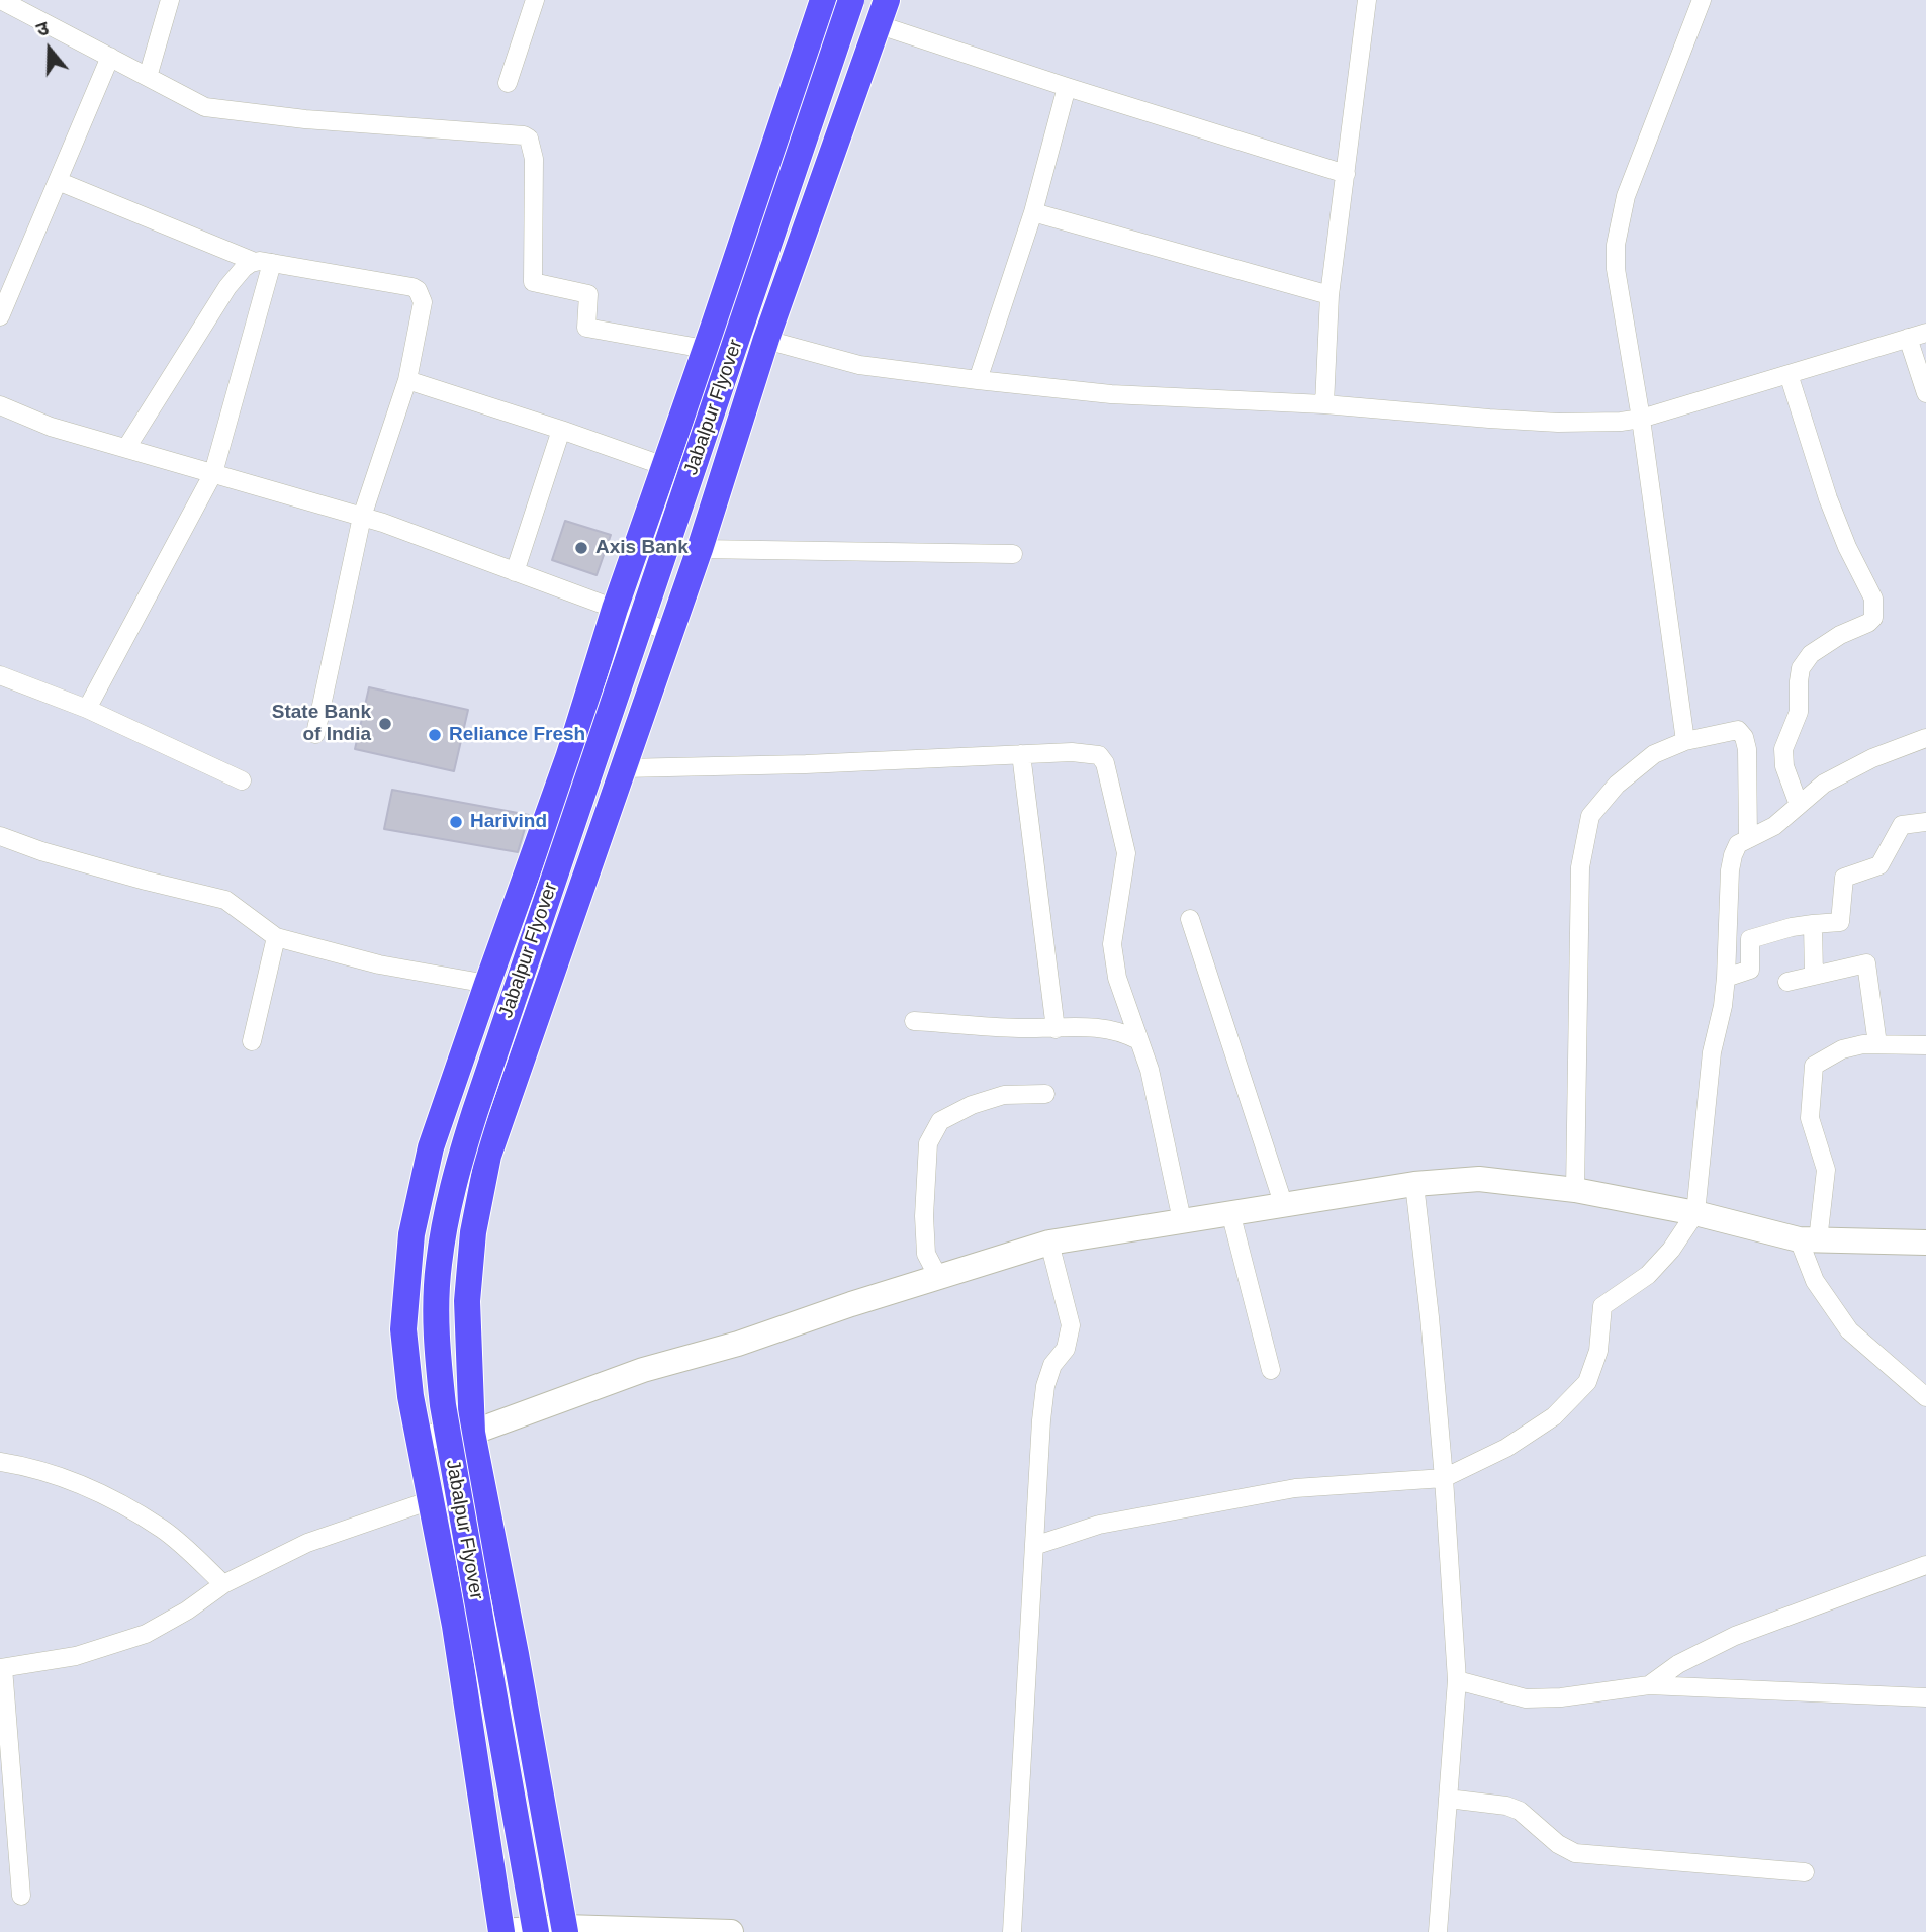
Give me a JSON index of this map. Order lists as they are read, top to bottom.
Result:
{
  "streets": {
    "main road": ["Jabalpur Flyover"]
  },
  "places": [
    "Axis Bank",
    "State Bank of India",
    "Reliance Fresh",
    "Harivind"
  ],
  "north": "top"
}
